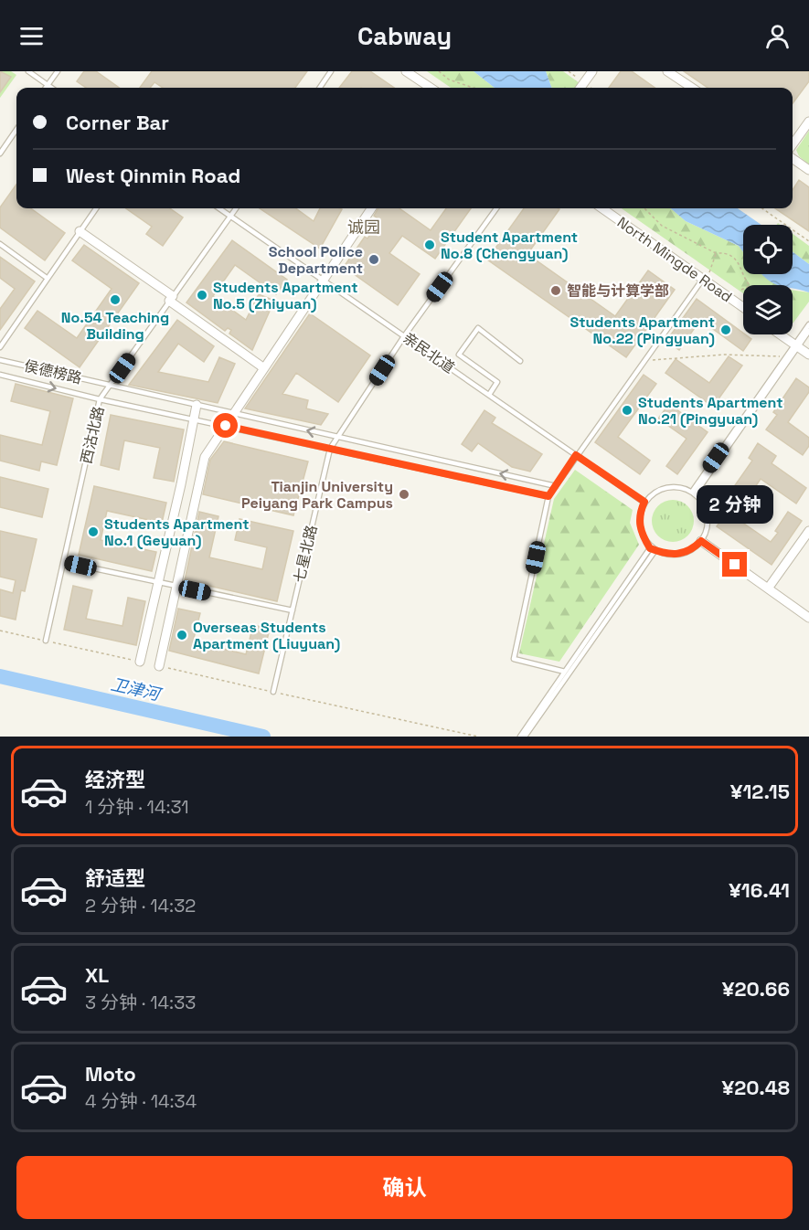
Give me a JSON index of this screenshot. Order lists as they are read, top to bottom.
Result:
{
  "streets": {
    "street": ["North Mingde Road"],
    "lane": [
      "亲民北道",
      "侯德榜路",
      "西沽北路",
      "七星北路"
    ]
  },
  "crossings": [
    ["亲民北道", "西沽北路"],
    ["亲民北道", "七星北路"],
    ["侯德榜路", "西沽北路"],
    ["侯德榜路", "七星北路"]
  ],
  "districts": ["诚园"],
  "water": ["卫津河"],
  "places": [
    "Student Apartment No.8 (Chengyuan)",
    "School Police Department",
    "智能与计算学部",
    "Students Apartment No.5 (Zhiyuan)",
    "No.54 Teaching Building",
    "Students Apartment No.22 (Pingyuan)",
    "Students Apartment No.21 (Pingyuan)",
    "Tianjin University Peiyang Park Campus",
    "Students Apartment No.1 (Geyuan)",
    "Overseas Students Apartment (Liuyuan)"
  ],
  "page": {
    "header": "Cabway",
    "banner": ["Corner Bar", "West Qinmin Road"],
    "bubble": "2 分钟",
    "list": [
      {
        "name": "经济型",
        "note": "1 分钟 · 14:31",
        "value": "¥12.15"
      },
      {
        "name": "舒适型",
        "note": "2 分钟 · 14:32",
        "value": "¥16.41"
      },
      {
        "name": "XL",
        "note": "3 分钟 · 14:33",
        "value": "¥20.66"
      },
      {
        "name": "Moto",
        "note": "4 分钟 · 14:34",
        "value": "¥20.48"
      }
    ],
    "buttons": "确认"
  }
}
